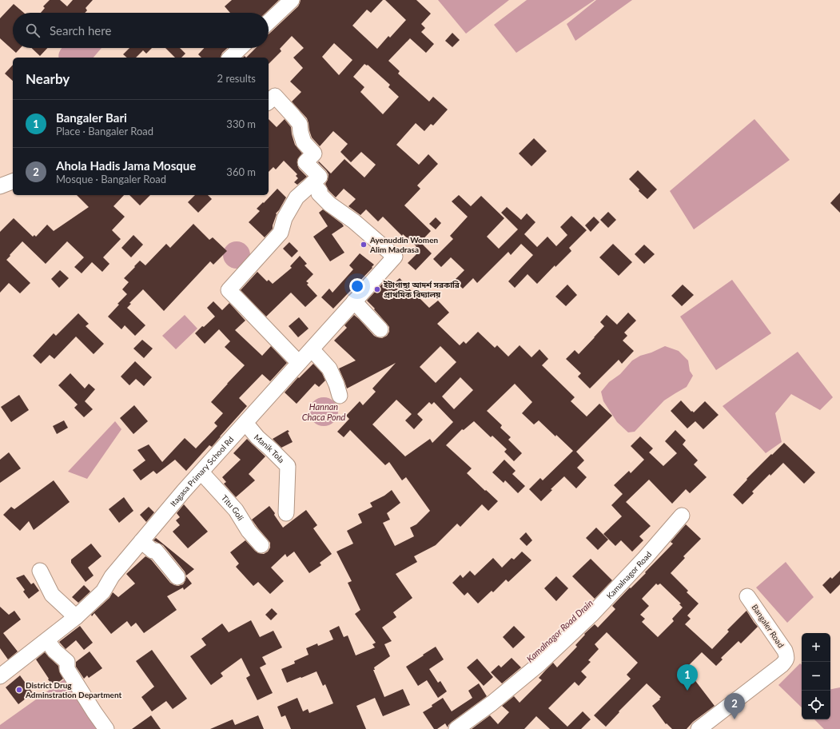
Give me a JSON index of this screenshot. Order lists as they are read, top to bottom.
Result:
{
  "streets": {
    "street": [
      "Manik Tola",
      "Itagasa Primary School Rd",
      "Titu Goli",
      "Kamalnagor Road",
      "Bangaler Road"
    ]
  },
  "crossings": [
    ["Manik Tola", "Itagasa Primary School Rd"],
    ["Itagasa Primary School Rd", "Titu Goli"]
  ],
  "water": ["Hannan Chaca Pond", "Kamalnagor Road Drain"],
  "places": ["Ayenuddin Women Alim Madrasa", "ইটাগাছা আদর্শ সরকারি প্রাথমিক বিদ্যালয়", "District Drug Adminstration Department"],
  "page": {
    "search": "Search here",
    "heading": ["Nearby", "2 results"],
    "list": [
      {
        "mark": "1",
        "name": "Bangaler Bari",
        "note": "Place · Bangaler Road",
        "value": "330 m"
      },
      {
        "mark": "2",
        "name": "Ahola Hadis Jama Mosque",
        "note": "Mosque · Bangaler Road",
        "value": "360 m"
      }
    ],
    "map_buttons": ["+", "−"],
    "pins": ["1", "2"]
  }
}
